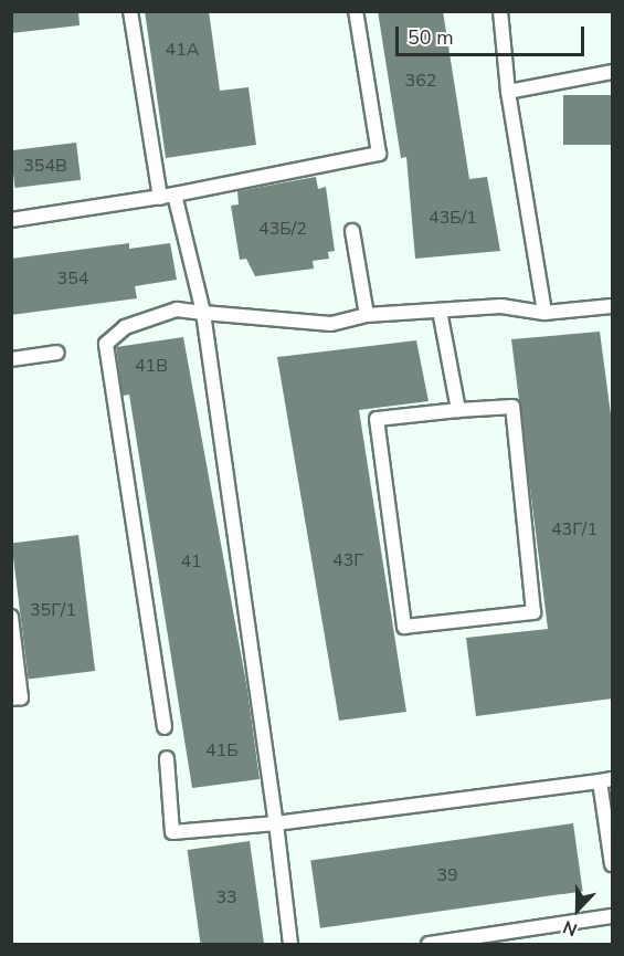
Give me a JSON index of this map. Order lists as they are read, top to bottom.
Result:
{
  "house_numbers": [
    "41А",
    "362",
    "354В",
    "43Б/1",
    "43Б/2",
    "354",
    "41В",
    "43Г/1",
    "43Г",
    "41",
    "35Г/1",
    "41Б",
    "39",
    "33"
  ],
  "scale_bar": "50 m",
  "north": "bottom"
}
